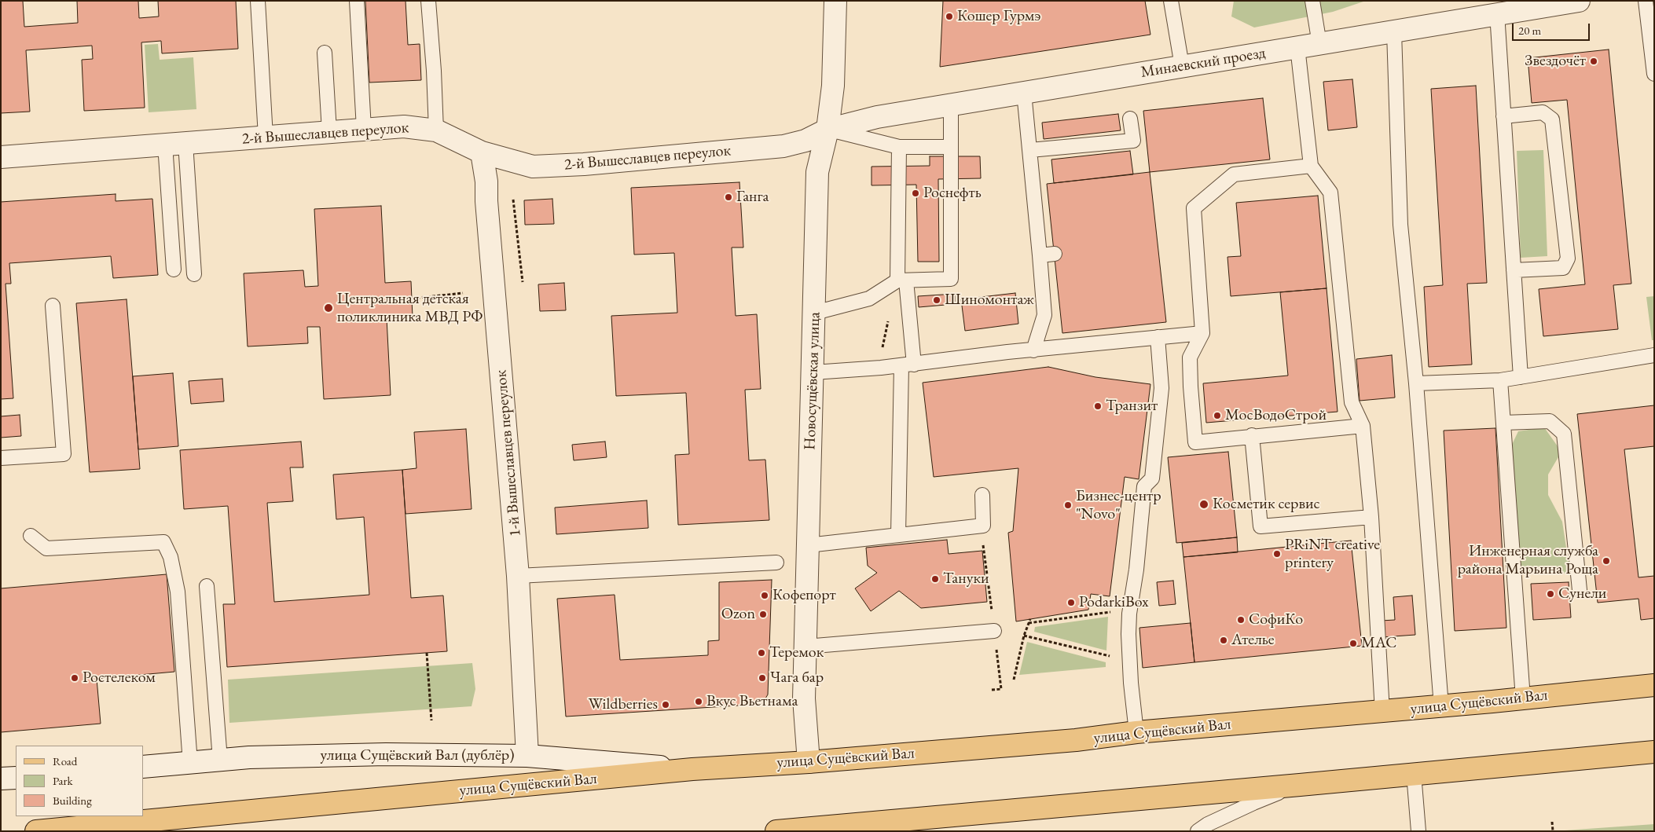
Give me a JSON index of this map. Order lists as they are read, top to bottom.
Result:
{
  "streets": {
    "main road": ["улица Сущёвский Вал"],
    "street": [
      "Минаевский проезд",
      "2-й Вышеславцев переулок",
      "Новосущёвская улица",
      "1-й Вышеславцев переулок",
      "улица Сущёвский Вал (дублёр)"
    ]
  },
  "crossings": [
    ["Минаевский проезд", "2-й Вышеславцев переулок"],
    ["Минаевский проезд", "Новосущёвская улица"],
    ["2-й Вышеславцев переулок", "Новосущёвская улица"],
    ["2-й Вышеславцев переулок", "1-й Вышеславцев переулок"],
    ["Новосущёвская улица", "улица Сущёвский Вал"],
    ["1-й Вышеславцев переулок", "улица Сущёвский Вал (дублёр)"],
    ["улица Сущёвский Вал", "улица Сущёвский Вал (дублёр)"]
  ],
  "places": [
    "Кошер Гурмэ",
    "Звездочёт",
    "Роснефть",
    "Ганга",
    "Шиномонтаж",
    "Центральная детская поликлиника МВД РФ",
    "Транзит",
    "МосВодоСтрой",
    "Косметик сервис",
    "Бизнес-центр \"Novo\"",
    "PRiNT creative printery",
    "Инженерная служба района Марьина Роща",
    "Тануки",
    "Сунели",
    "Кофепорт",
    "PodarkiBox",
    "Ozon",
    "СофиКо",
    "Ателье",
    "MAC",
    "Теремок",
    "Ростелеком",
    "Чага бар",
    "Вкус Вьетнама",
    "Wildberries"
  ],
  "legend": ["Road", "Park", "Building"],
  "scale_bar": "20 m"
}
